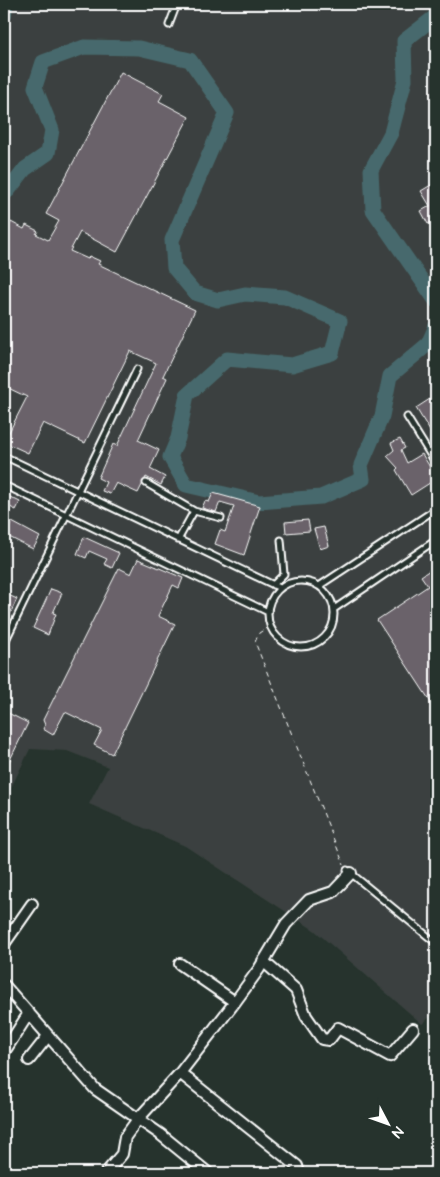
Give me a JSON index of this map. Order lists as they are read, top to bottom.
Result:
{
  "north": "bottom right"
}
